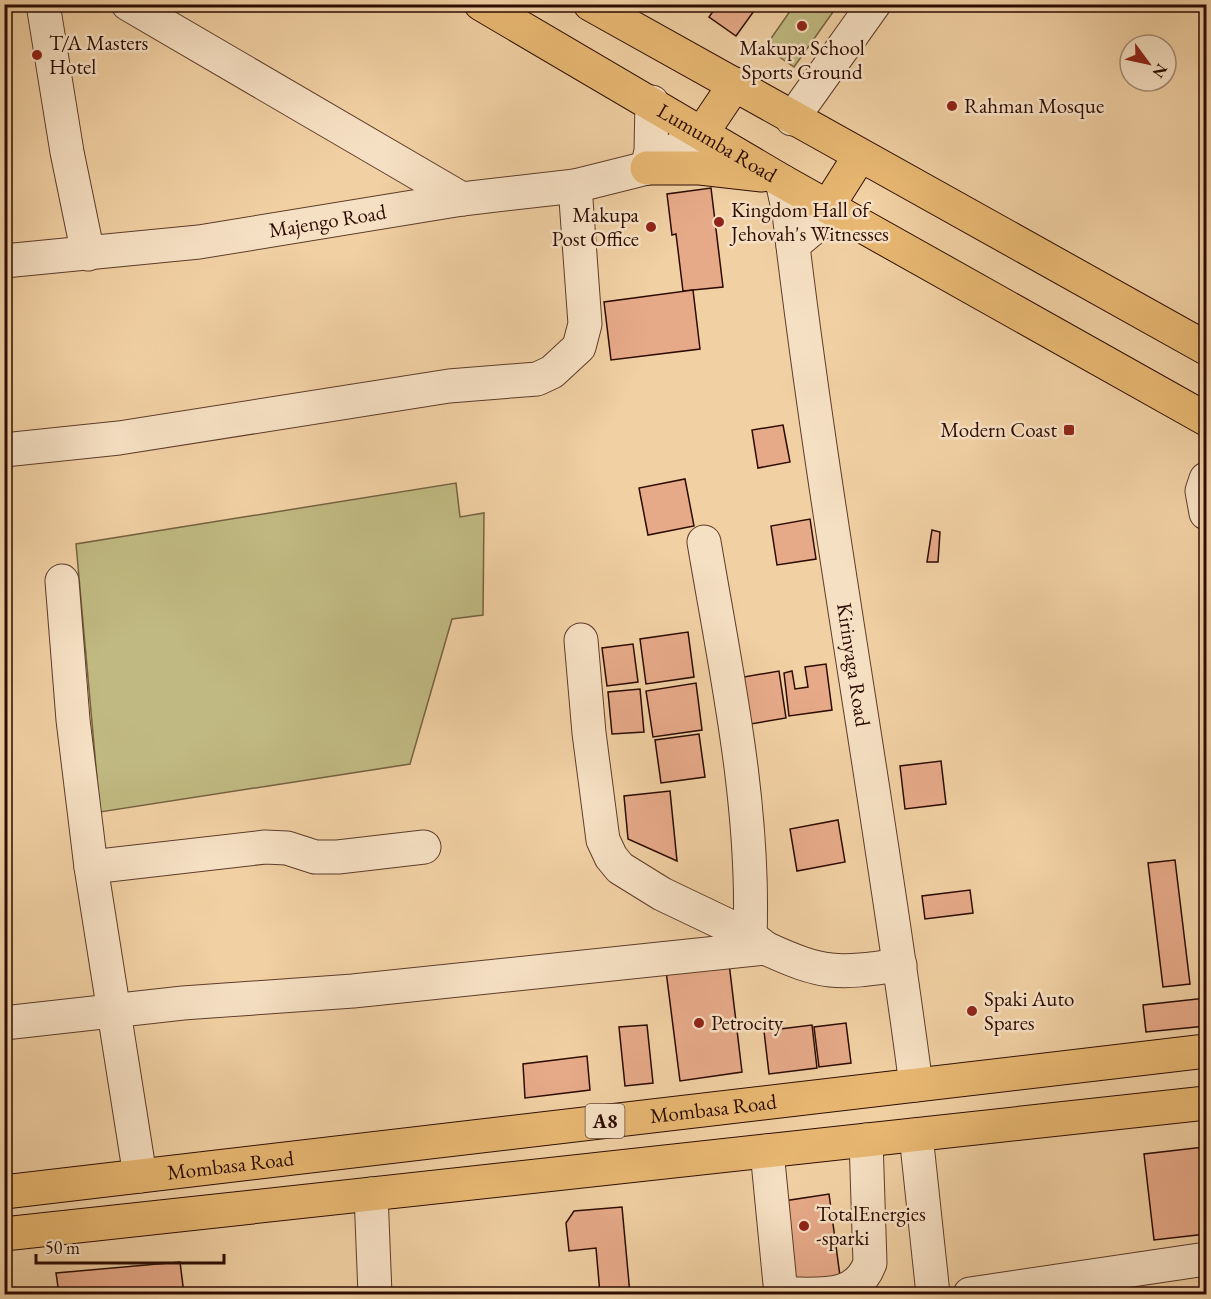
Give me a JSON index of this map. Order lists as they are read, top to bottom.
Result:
{
  "streets": {
    "main road": ["Lumumba Road", "Mombasa Road", "A8"],
    "street": ["Majengo Road", "Kirinyaga Road"]
  },
  "crossings": [
    ["Lumumba Road", "Majengo Road"],
    ["Lumumba Road", "Kirinyaga Road"],
    ["Kirinyaga Road", "Mombasa Road"]
  ],
  "places": {
    "other": [
      "Makupa School Sports Ground",
      "T/A Masters Hotel",
      "Rahman Mosque",
      "Kingdom Hall of Jehovah's Witnesses",
      "Makupa Post Office",
      "Spaki Auto Spares",
      "Petrocity",
      "TotalEnergies -sparki"
    ],
    "transit": ["Modern Coast"]
  },
  "scale_bar": "50 m",
  "north": "bottom right"
}
